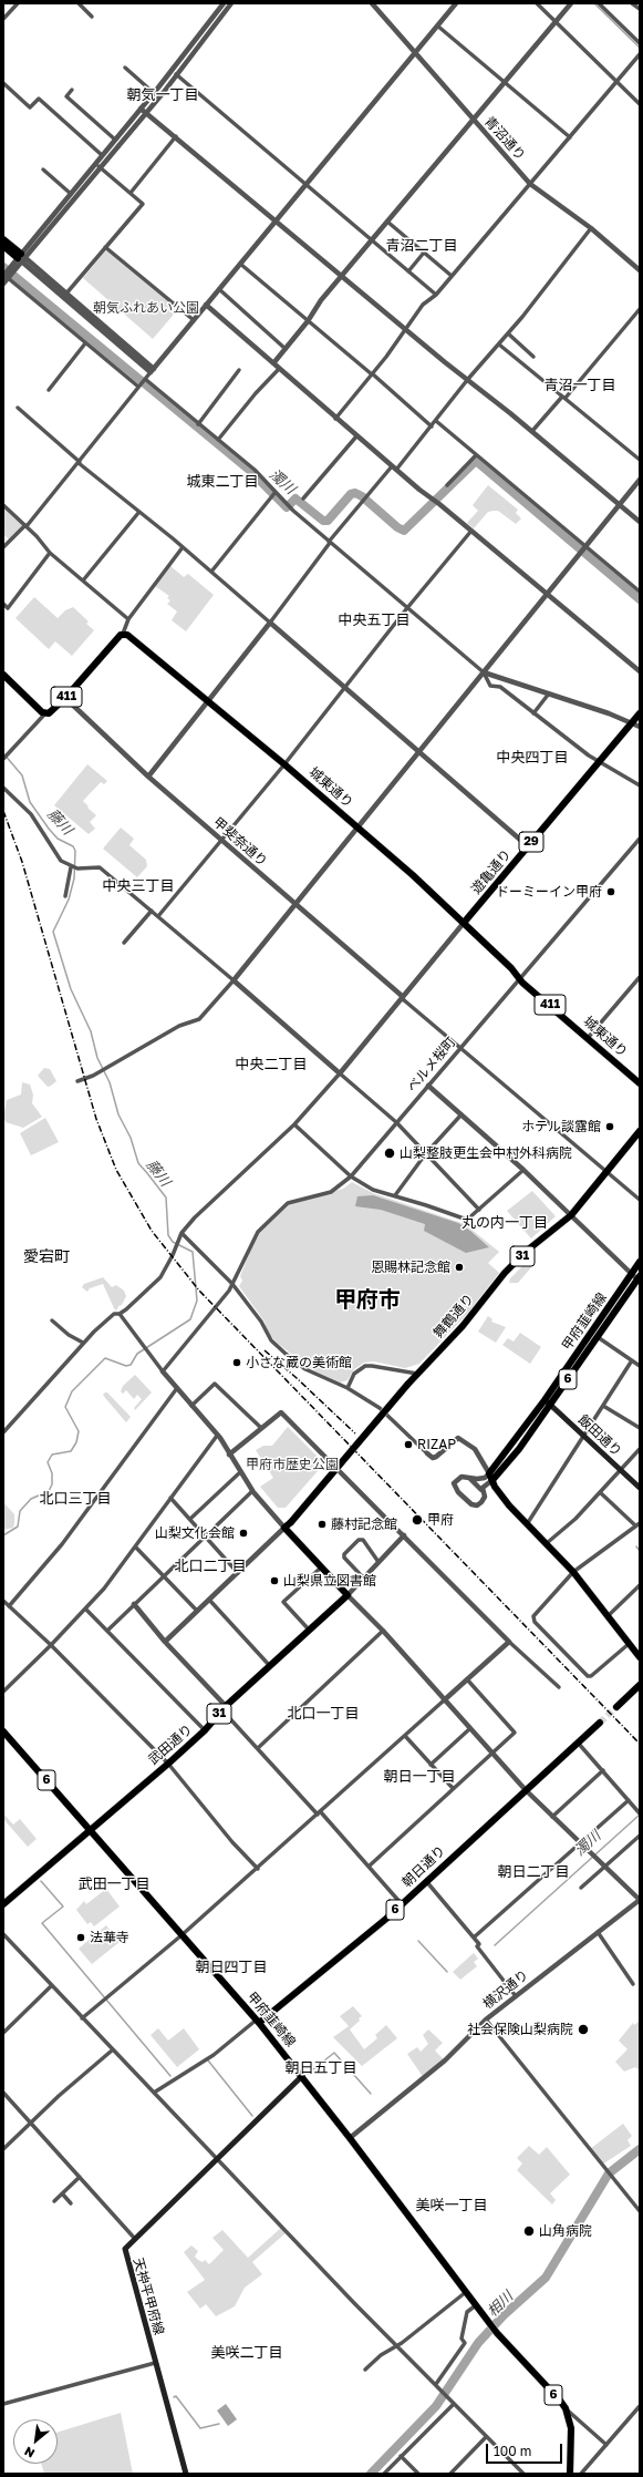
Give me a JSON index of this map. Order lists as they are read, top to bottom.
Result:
{
  "streets": {
    "main road": [
      "411",
      "城東通り",
      "29",
      "遊亀通り",
      "31",
      "舞鶴通り",
      "甲府韮崎線",
      "6",
      "飯田通り",
      "武田通り",
      "朝日通り",
      "天神平甲府線"
    ],
    "street": [
      "青沼通り",
      "甲斐奈通り",
      "ベルメ桜町",
      "横沢通り"
    ]
  },
  "crossings": [
    ["411", "城東通り"],
    ["411", "甲斐奈通り"],
    ["城東通り", "遊亀通り"],
    ["城東通り", "ベルメ桜町"],
    ["甲府韮崎線", "6"],
    ["甲府韮崎線", "飯田通り"],
    ["甲府韮崎線", "武田通り"],
    ["甲府韮崎線", "朝日通り"],
    ["甲府韮崎線", "横沢通り"],
    ["甲府韮崎線", "天神平甲府線"]
  ],
  "districts": [
    "朝気一丁目",
    "青沼二丁目",
    "青沼一丁目",
    "城東二丁目",
    "中央五丁目",
    "中央四丁目",
    "中央三丁目",
    "中央二丁目",
    "丸の内一丁目",
    "愛宕町",
    "甲府市",
    "北口三丁目",
    "北口二丁目",
    "北口一丁目",
    "朝日一丁目",
    "朝日二丁目",
    "武田一丁目",
    "朝日四丁目",
    "朝日五丁目",
    "美咲一丁目",
    "美咲二丁目"
  ],
  "water": ["濁川", "藤川", "相川"],
  "parks": ["朝気ふれあい公園", "甲府市歴史公園"],
  "places": [
    "ドーミーイン甲府",
    "ホテル談露館",
    "山梨整肢更生会中村外科病院",
    "恩賜林記念館",
    "小さな蔵の美術館",
    "RIZAP",
    "甲府",
    "藤村記念館",
    "山梨文化会館",
    "山梨県立図書館",
    "法華寺",
    "社会保険山梨病院",
    "山角病院"
  ],
  "scale_bar": "100 m",
  "north": "bottom left"
}
